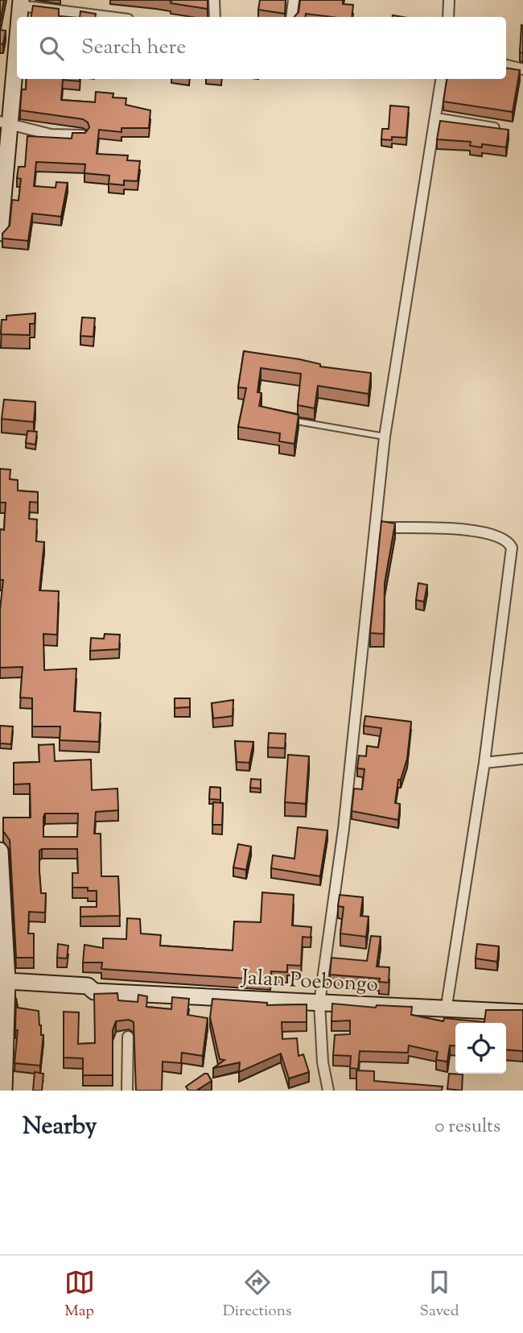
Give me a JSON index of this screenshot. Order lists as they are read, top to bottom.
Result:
{
  "streets": {
    "main road": ["Jalan Poebongo"]
  },
  "page": {
    "search": "Search here",
    "heading": ["Nearby", "0 results"],
    "nav": ["Map", "Directions", "Saved"]
  }
}
